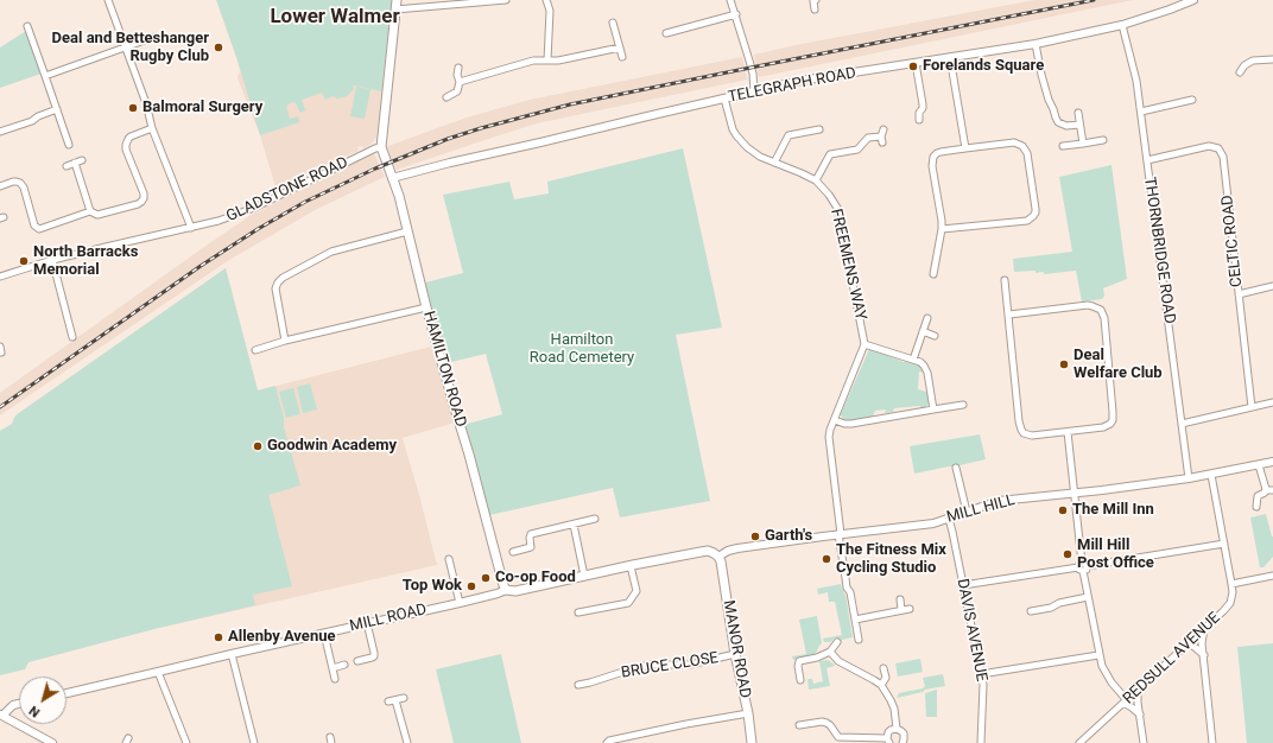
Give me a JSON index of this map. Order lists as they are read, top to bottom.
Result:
{
  "streets": {
    "main road": ["HAMILTON ROAD", "MILL ROAD", "MANOR ROAD"],
    "street": [
      "TELEGRAPH ROAD",
      "GLADSTONE ROAD",
      "CELTIC ROAD",
      "THORNBRIDGE ROAD",
      "FREEMENS WAY",
      "MILL HILL",
      "DAVIS AVENUE",
      "REDSULL AVENUE",
      "BRUCE CLOSE"
    ]
  },
  "crossings": [
    ["TELEGRAPH ROAD", "THORNBRIDGE ROAD"],
    ["TELEGRAPH ROAD", "FREEMENS WAY"],
    ["TELEGRAPH ROAD", "HAMILTON ROAD"],
    ["GLADSTONE ROAD", "HAMILTON ROAD"],
    ["CELTIC ROAD", "THORNBRIDGE ROAD"],
    ["THORNBRIDGE ROAD", "MILL HILL"],
    ["HAMILTON ROAD", "MILL ROAD"],
    ["MILL HILL", "MILL ROAD"],
    ["MILL HILL", "DAVIS AVENUE"],
    ["MILL HILL", "MANOR ROAD"],
    ["MILL HILL", "REDSULL AVENUE"],
    ["MILL ROAD", "MANOR ROAD"],
    ["MANOR ROAD", "BRUCE CLOSE"]
  ],
  "districts": ["Lower Walmer"],
  "parks": ["Hamilton Road Cemetery"],
  "places": [
    "Deal and Betteshanger Rugby Club",
    "Forelands Square",
    "Balmoral Surgery",
    "North Barracks Memorial",
    "Deal Welfare Club",
    "Goodwin Academy",
    "The Mill Inn",
    "Garth's",
    "Mill Hill Post Office",
    "The Fitness Mix Cycling Studio",
    "Co-op Food",
    "Top Wok",
    "Allenby Avenue"
  ],
  "north": "bottom left"
}
